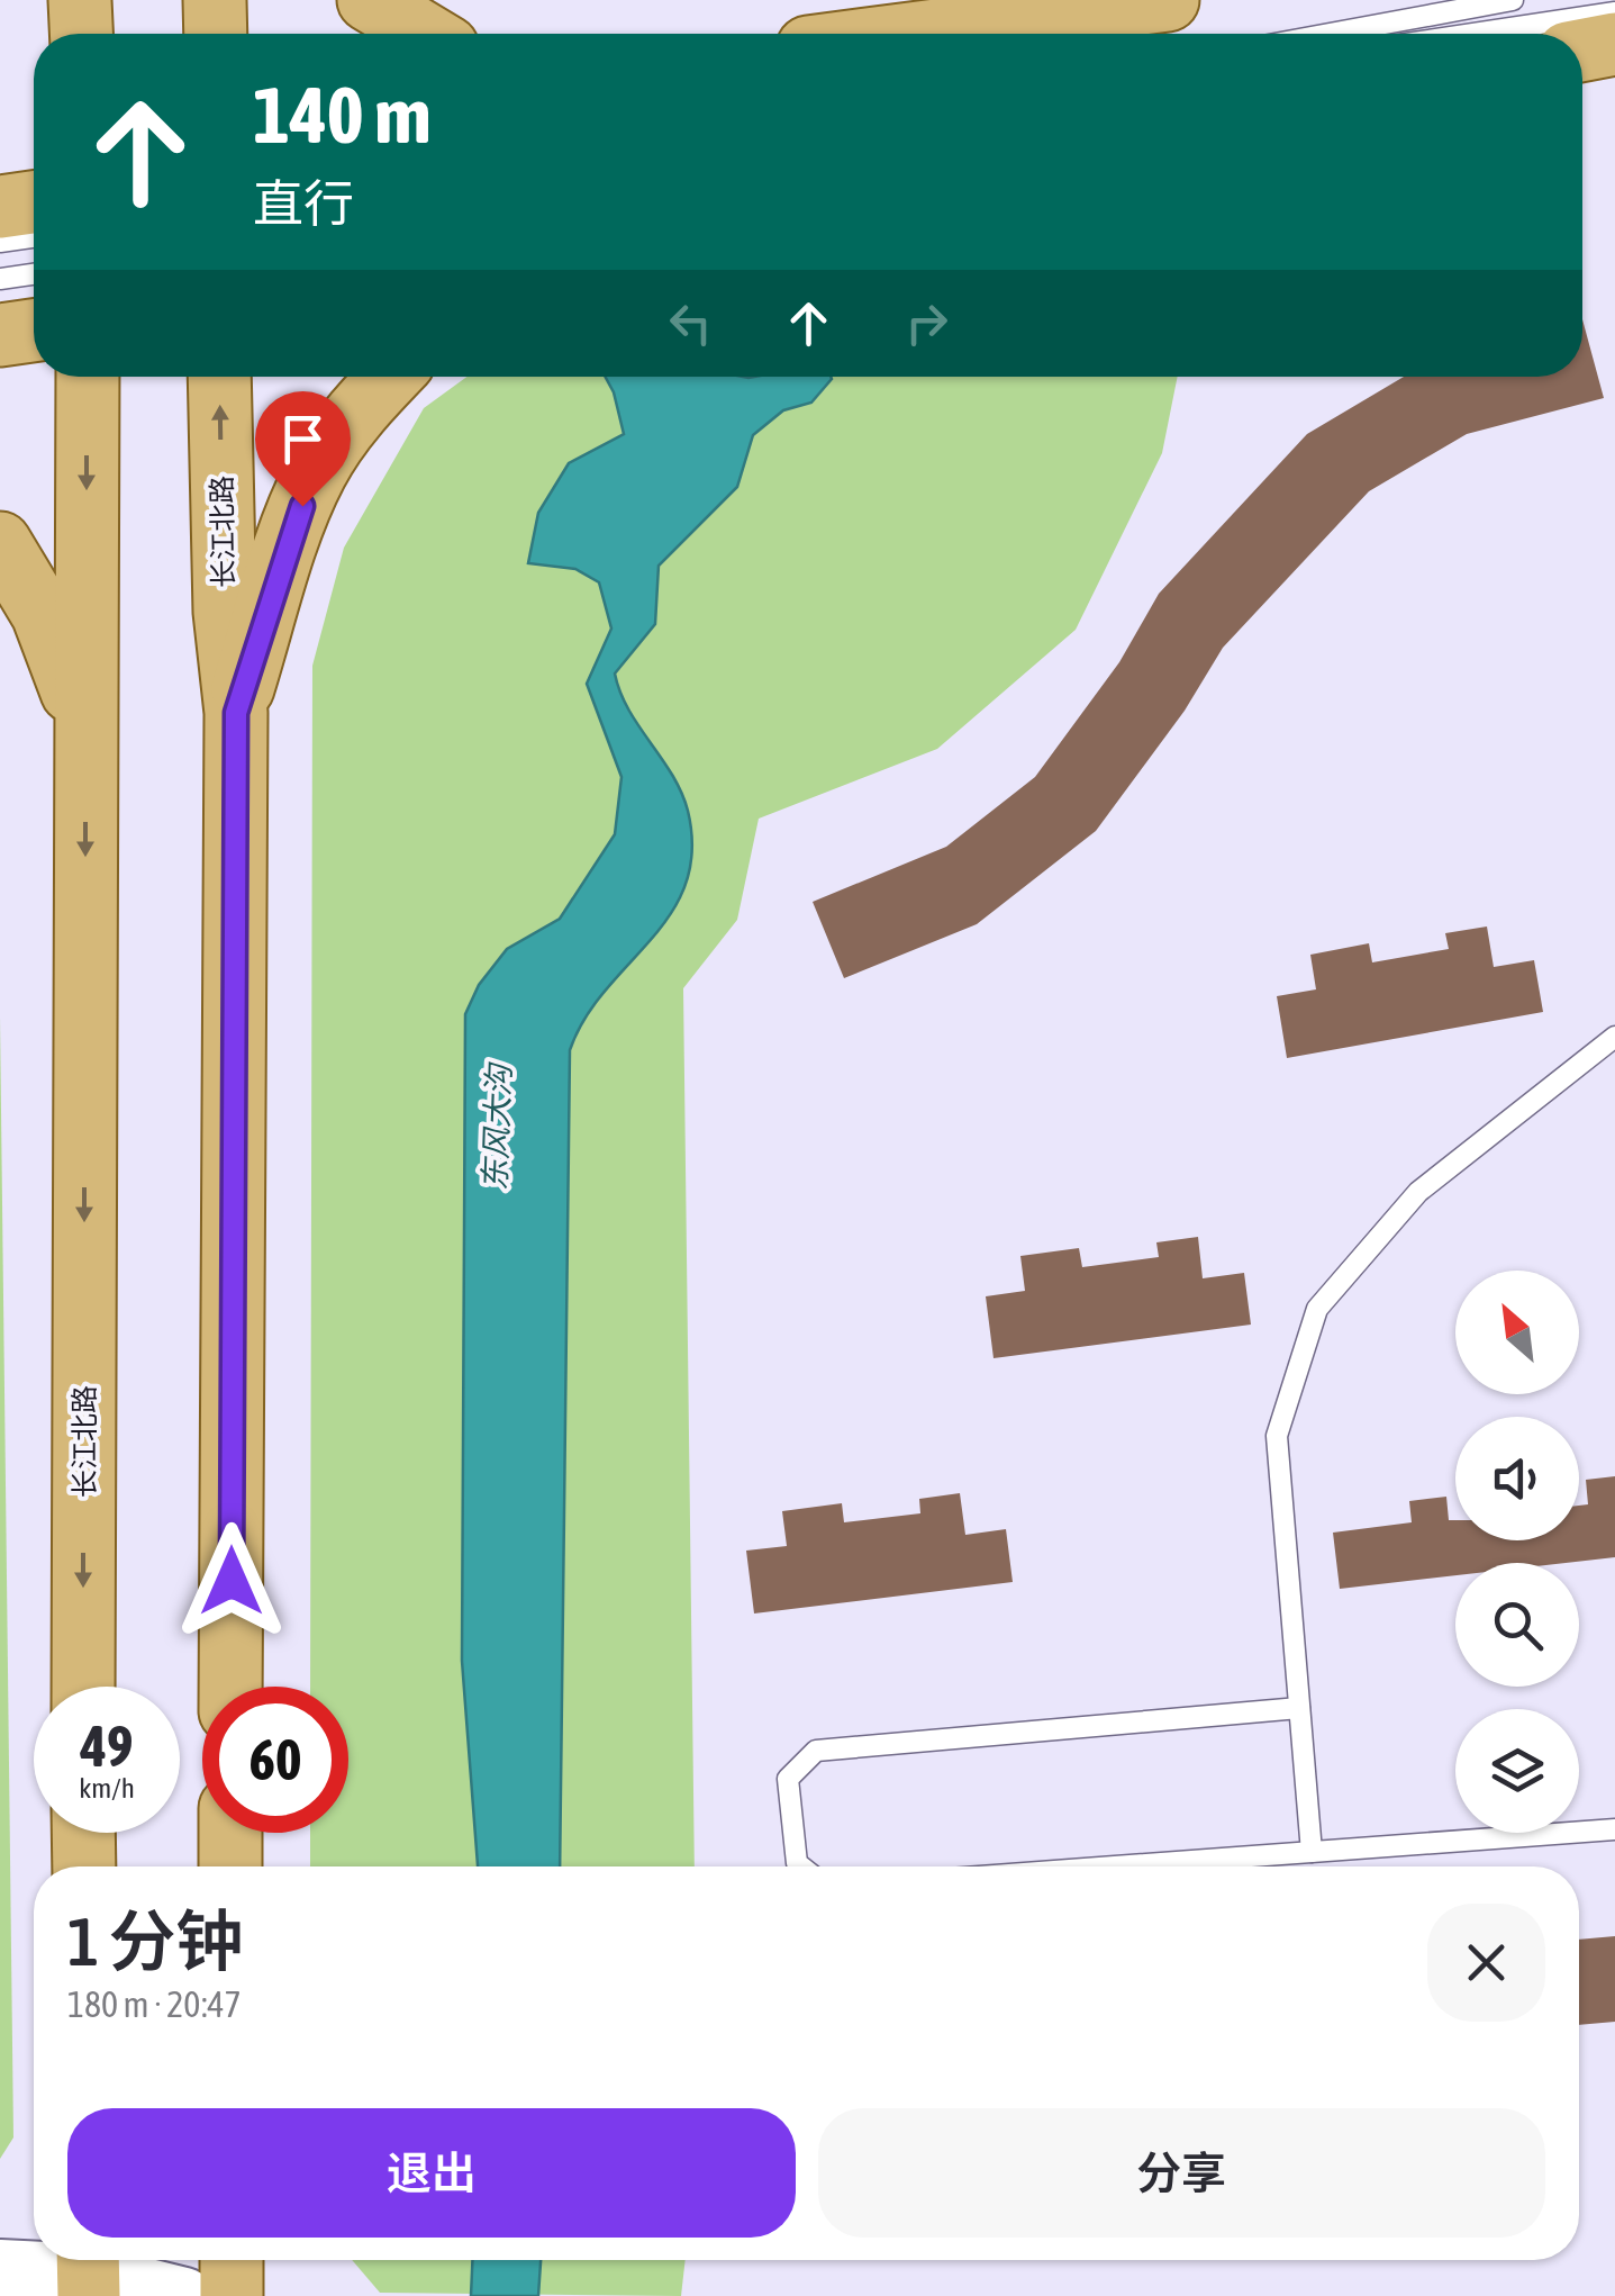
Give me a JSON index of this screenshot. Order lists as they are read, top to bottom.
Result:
{
  "streets": {
    "main road": ["长江北路"]
  },
  "water": ["东风大沟"],
  "north": "top left",
  "page": {
    "turn": ["140 m", "直行"],
    "speed": "49 km/h",
    "limit": "60",
    "heading": ["1 分钟", "180 m · 20:47"],
    "buttons": ["退出", "分享"]
  }
}
